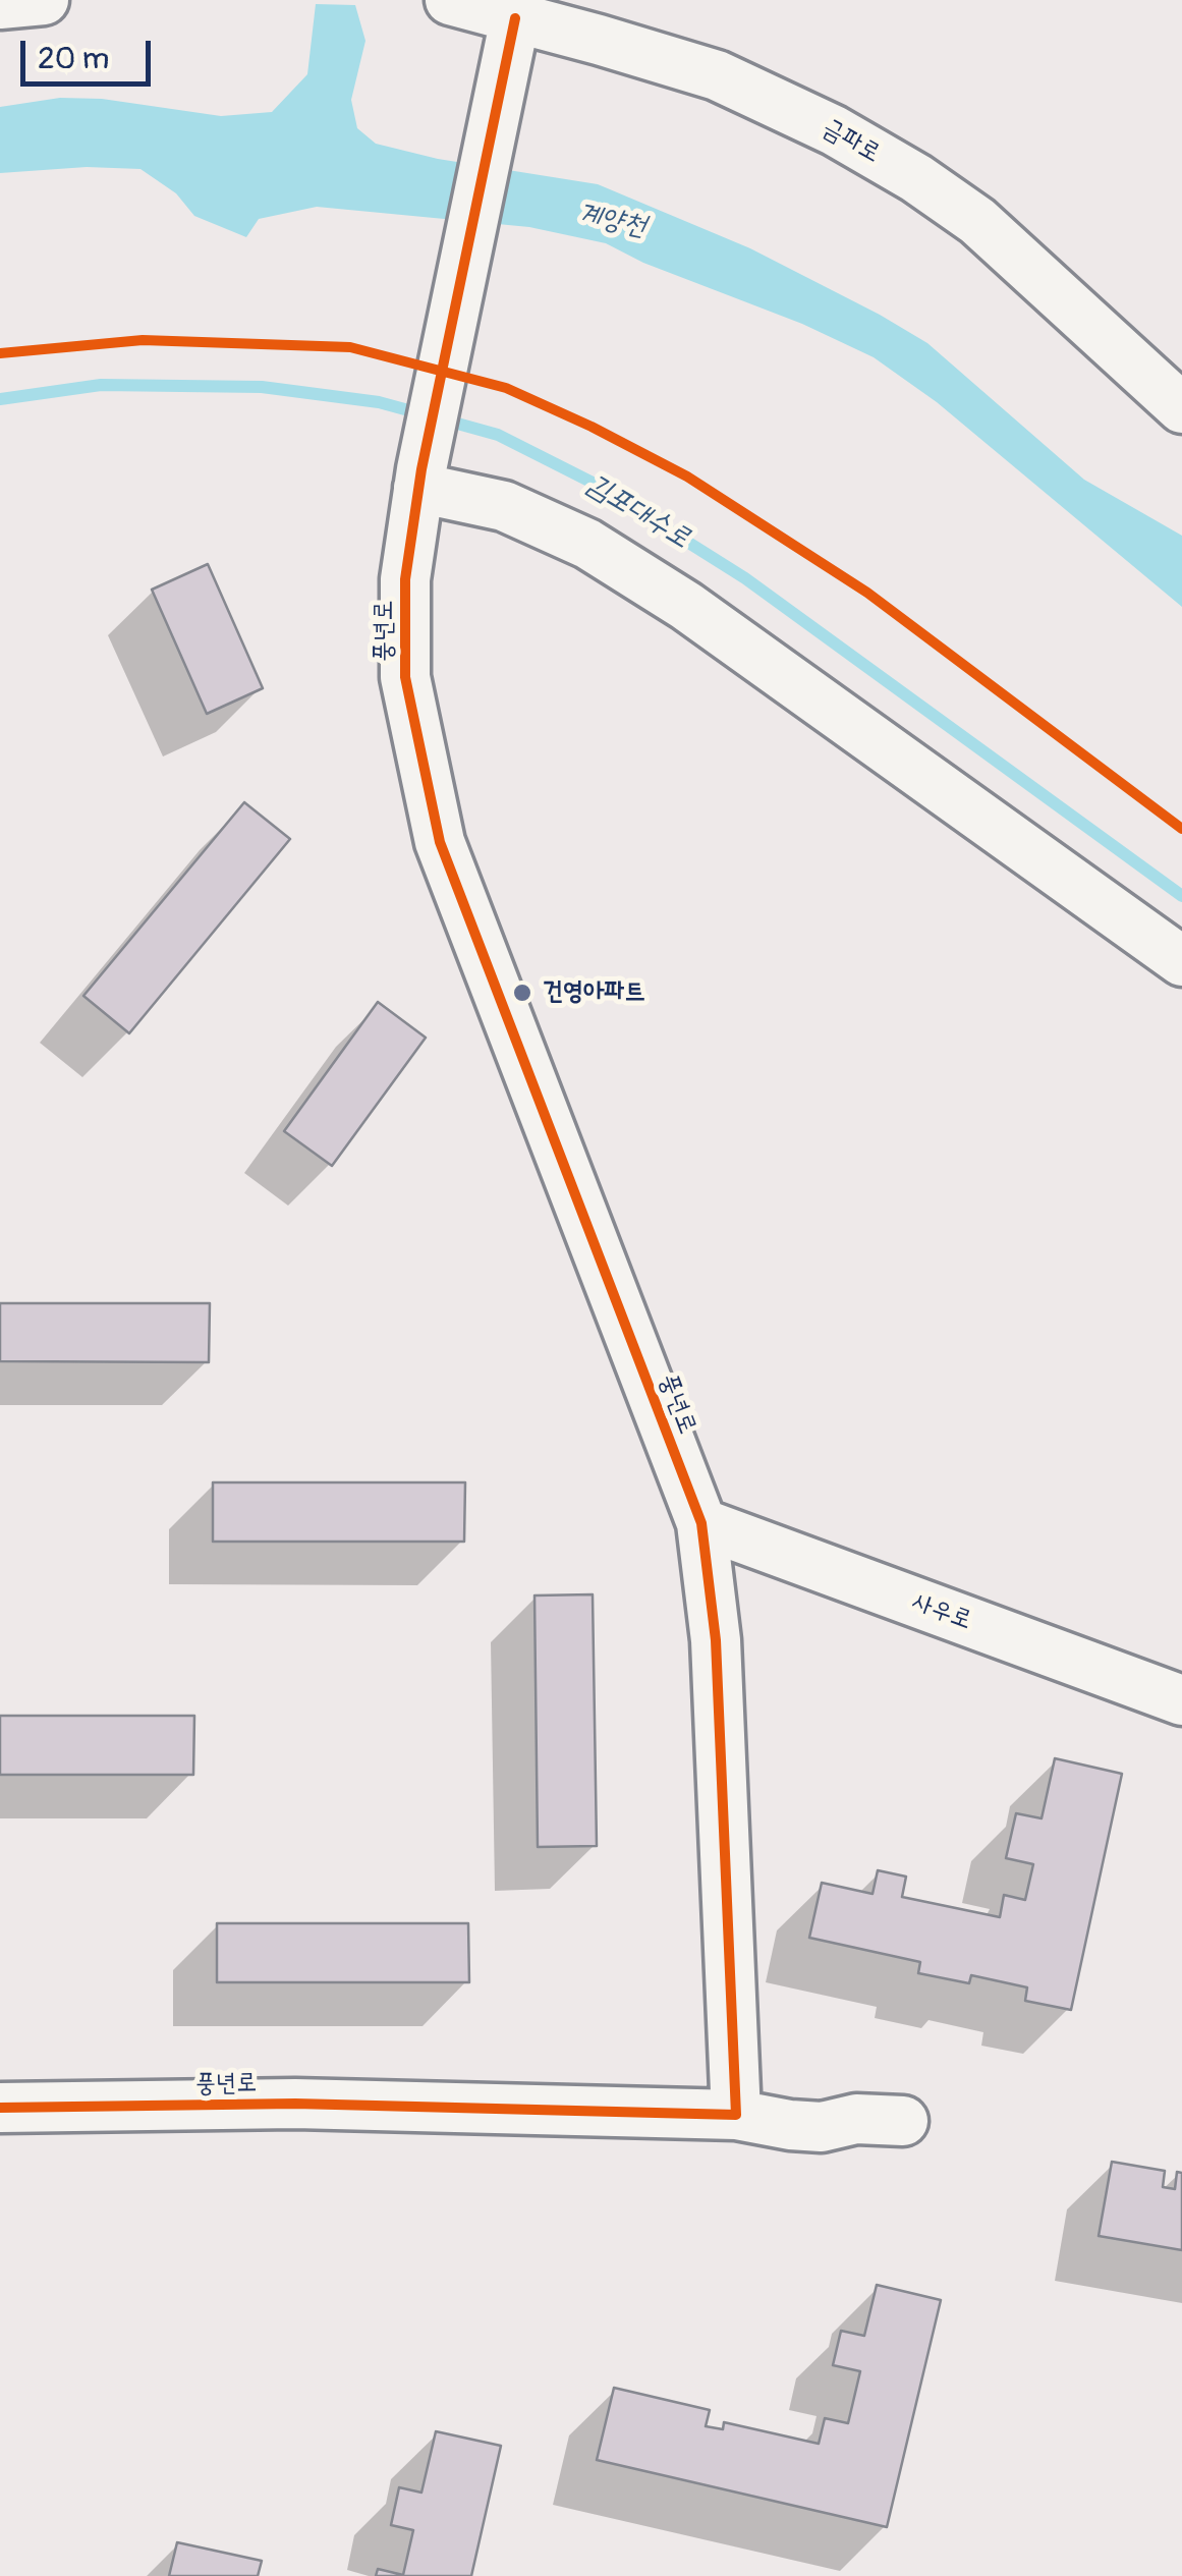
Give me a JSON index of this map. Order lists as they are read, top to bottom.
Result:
{
  "streets": {
    "street": ["금파로", "풍년로", "사우로"]
  },
  "crossings": [
    ["금파로", "풍년로"],
    ["풍년로", "사우로"]
  ],
  "water": ["계양천", "김포대수로"],
  "places": ["건영아파트"],
  "scale_bar": "20 m"
}
